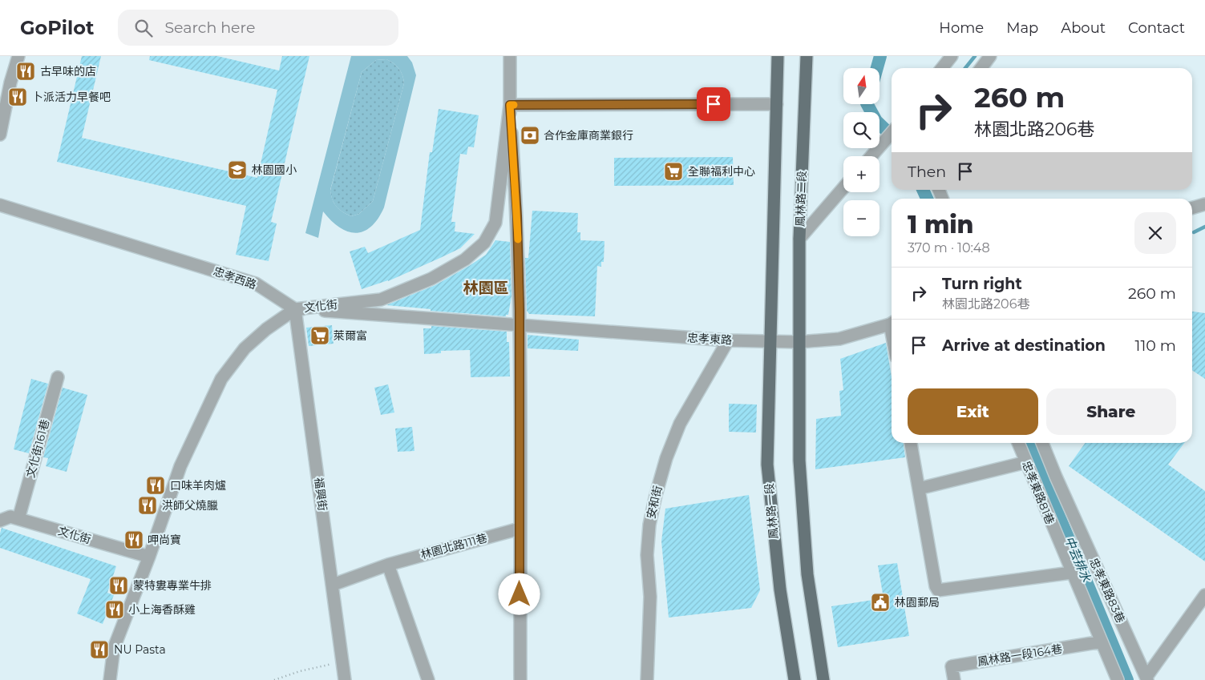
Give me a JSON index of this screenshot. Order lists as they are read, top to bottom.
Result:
{
  "streets": {
    "main road": ["鳳林路二段", "鳳林路一段"],
    "street": [
      "忠孝西路",
      "文化街",
      "忠孝東路",
      "文化街161巷",
      "忠孝東路81巷",
      "福興街",
      "安和街",
      "林園北路111巷",
      "忠孝東路83巷",
      "鳳林路一段164巷"
    ]
  },
  "crossings": [
    ["鳳林路二段", "忠孝東路"],
    ["忠孝西路", "文化街"],
    ["忠孝西路", "忠孝東路"],
    ["忠孝西路", "福興街"],
    ["文化街", "文化街161巷"],
    ["文化街", "福興街"],
    ["忠孝東路", "安和街"],
    ["忠孝東路", "鳳林路一段"],
    ["忠孝東路81巷", "鳳林路一段164巷"],
    ["福興街", "林園北路111巷"]
  ],
  "districts": ["林園區"],
  "water": ["中芸排水"],
  "places": {
    "restaurant": [
      "古早味的店",
      "卜派活力早餐吧",
      "口味羊肉爐",
      "洪師父燒臘",
      "呷尚寶",
      "蒙特婁專業牛排",
      "小上海香酥雞",
      "NU Pasta"
    ],
    "bank": ["合作金庫商業銀行"],
    "school or university": ["林園國小"],
    "supermarket": ["全聯福利中心", "萊爾富"],
    "public building": ["林園郵局"]
  },
  "north": "top",
  "page": {
    "header": "GoPilot",
    "search": "Search here",
    "nav": [
      "Home",
      "Map",
      "About",
      "Contact"
    ],
    "map_buttons": ["+", "−"],
    "turn": ["260 m", "林園北路206巷"],
    "then": "Then",
    "heading": ["1 min", "370 m · 10:48"],
    "list": [
      {
        "name": "Turn right",
        "note": "林園北路206巷",
        "value": "260 m"
      },
      {
        "name": "Arrive at destination",
        "value": "110 m"
      }
    ],
    "buttons": ["Exit", "Share"]
  }
}
